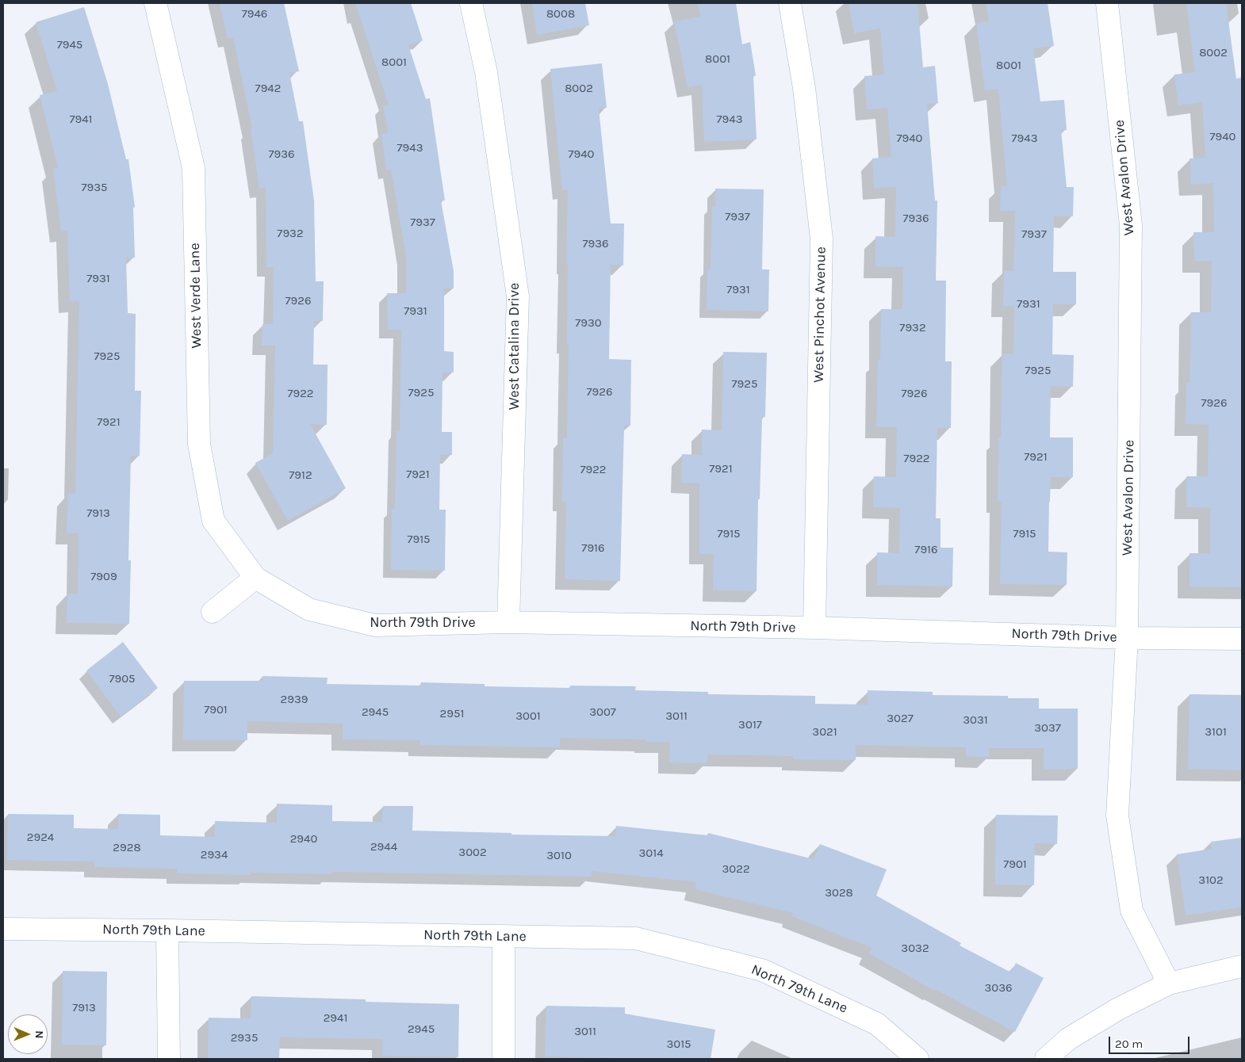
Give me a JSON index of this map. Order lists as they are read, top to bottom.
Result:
{
  "streets": {
    "street": [
      "West Avalon Drive",
      "West Verde Lane",
      "West Pinchot Avenue",
      "West Catalina Drive",
      "North 79th Drive",
      "North 79th Lane"
    ]
  },
  "crossings": [
    ["West Avalon Drive", "North 79th Drive"],
    ["West Verde Lane", "North 79th Drive"],
    ["West Pinchot Avenue", "North 79th Drive"],
    ["West Catalina Drive", "North 79th Drive"]
  ],
  "house_numbers": [
    "7946",
    "8008",
    "7945",
    "8002",
    "8001",
    "8001",
    "8001",
    "7942",
    "8002",
    "7941",
    "7943",
    "7940",
    "7940",
    "7943",
    "7943",
    "7936",
    "7940",
    "7935",
    "7937",
    "7936",
    "7937",
    "7932",
    "7937",
    "7936",
    "7931",
    "7931",
    "7926",
    "7931",
    "7931",
    "7930",
    "7932",
    "7925",
    "7925",
    "7925",
    "7926",
    "7925",
    "7922",
    "7926",
    "7926",
    "7921",
    "7921",
    "7922",
    "7921",
    "7922",
    "7921",
    "7912",
    "7913",
    "7915",
    "7915",
    "7915",
    "7916",
    "7916",
    "7909",
    "7905",
    "2939",
    "7901",
    "2945",
    "3007",
    "2951",
    "3001",
    "3011",
    "3027",
    "3031",
    "3017",
    "3037",
    "3021",
    "3101",
    "2924",
    "2940",
    "2944",
    "2928",
    "3002",
    "3014",
    "2934",
    "3010",
    "7901",
    "3022",
    "3102",
    "3028",
    "3032",
    "3036",
    "7913",
    "2941",
    "2945",
    "3011",
    "2935",
    "3015"
  ],
  "scale_bar": "20 m",
  "north": "right"
}
